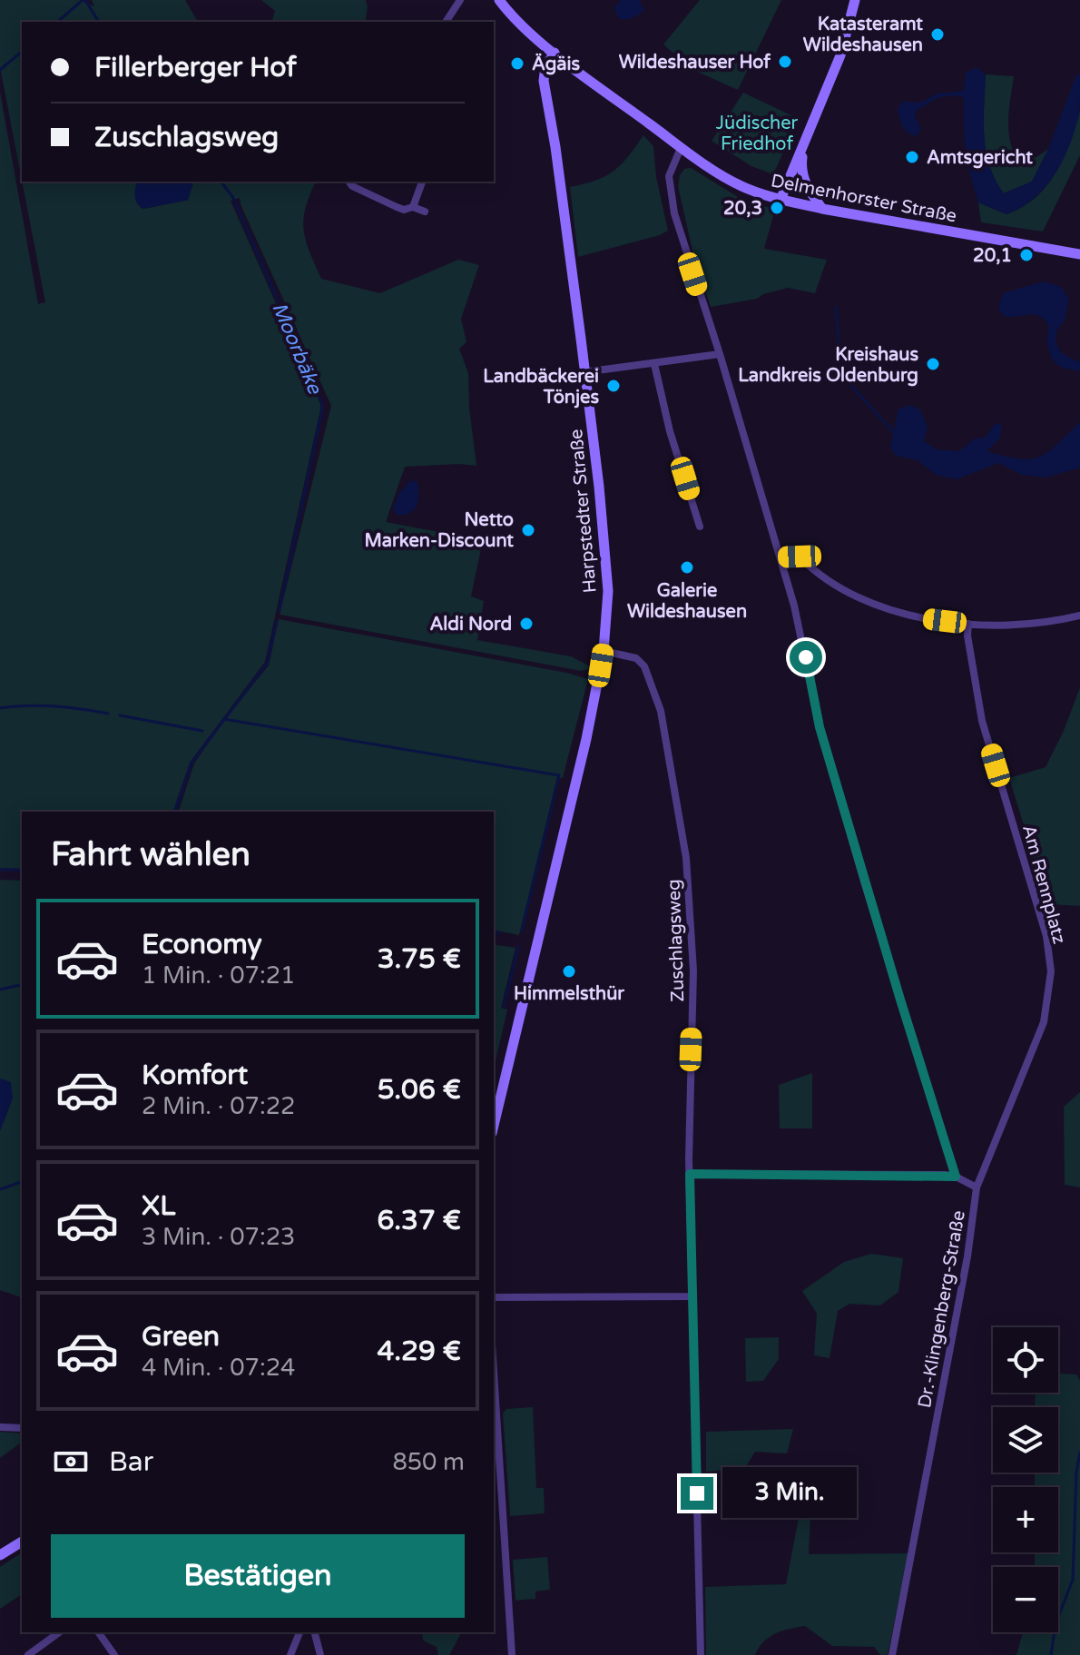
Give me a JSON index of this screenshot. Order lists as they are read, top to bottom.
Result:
{
  "streets": {
    "main road": ["Delmenhorster Straße", "Harpstedter Straße"],
    "street": ["Am Rennplatz", "Zuschlagsweg", "Dr.-Klingenberg-Straße"]
  },
  "crossings": [
    ["Delmenhorster Straße", "Harpstedter Straße"],
    ["Harpstedter Straße", "Zuschlagsweg"],
    ["Am Rennplatz", "Dr.-Klingenberg-Straße"]
  ],
  "water": ["Moorbäke"],
  "parks": ["Jüdischer Friedhof"],
  "places": [
    "Katasteramt Wildeshausen",
    "Wildeshauser Hof",
    "Ägäis",
    "Amtsgericht",
    "20,3",
    "20,1",
    "Kreishaus Landkreis Oldenburg",
    "Landbäckerei Tönjes",
    "Netto Marken-Discount",
    "Galerie Wildeshausen",
    "Aldi Nord",
    "Himmelsthür"
  ],
  "page": {
    "banner": ["Fillerberger Hof", "Zuschlagsweg"],
    "heading": "Fahrt wählen",
    "list": [
      {
        "name": "Economy",
        "note": "1 Min. · 07:21",
        "value": "3.75 €"
      },
      {
        "name": "Komfort",
        "note": "2 Min. · 07:22",
        "value": "5.06 €"
      },
      {
        "name": "XL",
        "note": "3 Min. · 07:23",
        "value": "6.37 €"
      },
      {
        "name": "Green",
        "note": "4 Min. · 07:24",
        "value": "4.29 €"
      }
    ],
    "map_buttons": ["+", "−"],
    "pay": ["Bar", "850 m"],
    "bubble": "3 Min.",
    "buttons": "Bestätigen"
  }
}
